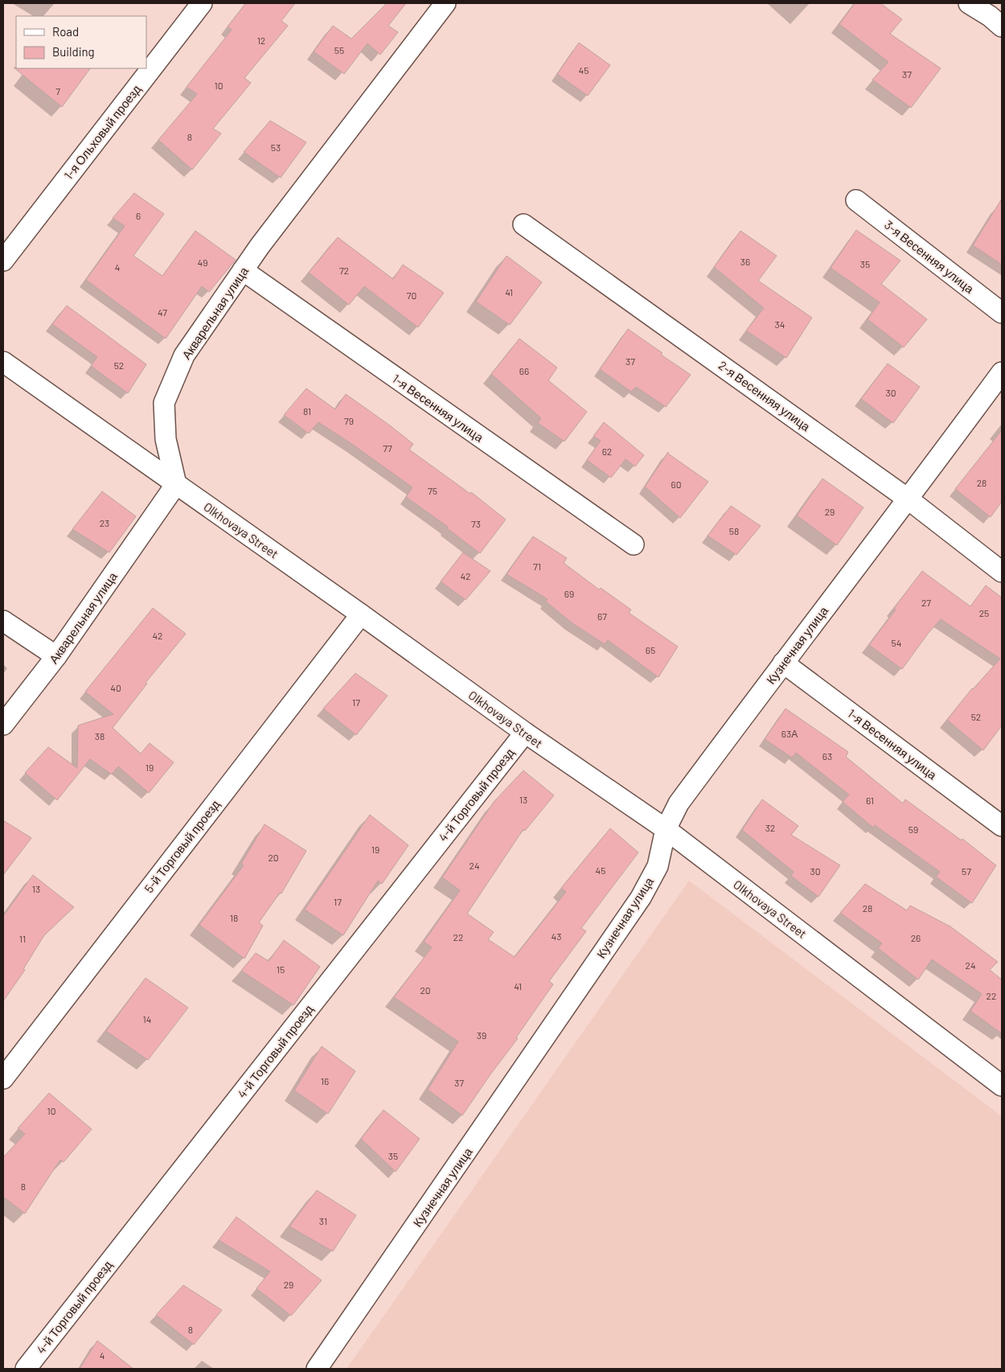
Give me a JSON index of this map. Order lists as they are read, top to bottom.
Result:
{
  "streets": {
    "street": [
      "1-я Ольховый проезд",
      "3-я Весенняя улица",
      "Акварельная улица",
      "2-я Весенняя улица",
      "1-я Весенняя улица",
      "Olkhovaya Street",
      "Кузнечная улица",
      "4-й Торговый проезд",
      "5-й Торговый проезд"
    ]
  },
  "crossings": [
    ["Акварельная улица", "1-я Весенняя улица"],
    ["Акварельная улица", "Olkhovaya Street"],
    ["2-я Весенняя улица", "Кузнечная улица"],
    ["1-я Весенняя улица", "Кузнечная улица"],
    ["Olkhovaya Street", "Кузнечная улица"],
    ["Olkhovaya Street", "4-й Торговый проезд"],
    ["Olkhovaya Street", "5-й Торговый проезд"]
  ],
  "house_numbers": [
    "12",
    "55",
    "45",
    "37",
    "10",
    "7",
    "8",
    "53",
    "6",
    "36",
    "49",
    "35",
    "4",
    "72",
    "41",
    "70",
    "47",
    "34",
    "37",
    "52",
    "66",
    "30",
    "81",
    "79",
    "77",
    "62",
    "28",
    "60",
    "75",
    "29",
    "23",
    "73",
    "58",
    "71",
    "42",
    "69",
    "27",
    "25",
    "67",
    "42",
    "54",
    "65",
    "40",
    "17",
    "52",
    "63А",
    "38",
    "63",
    "19",
    "13",
    "61",
    "32",
    "59",
    "19",
    "20",
    "24",
    "45",
    "30",
    "57",
    "13",
    "17",
    "28",
    "18",
    "43",
    "22",
    "26",
    "11",
    "24",
    "15",
    "41",
    "20",
    "22",
    "14",
    "39",
    "16",
    "37",
    "10",
    "35",
    "8",
    "31",
    "29",
    "8",
    "4"
  ],
  "legend": ["Road", "Building"]
}
